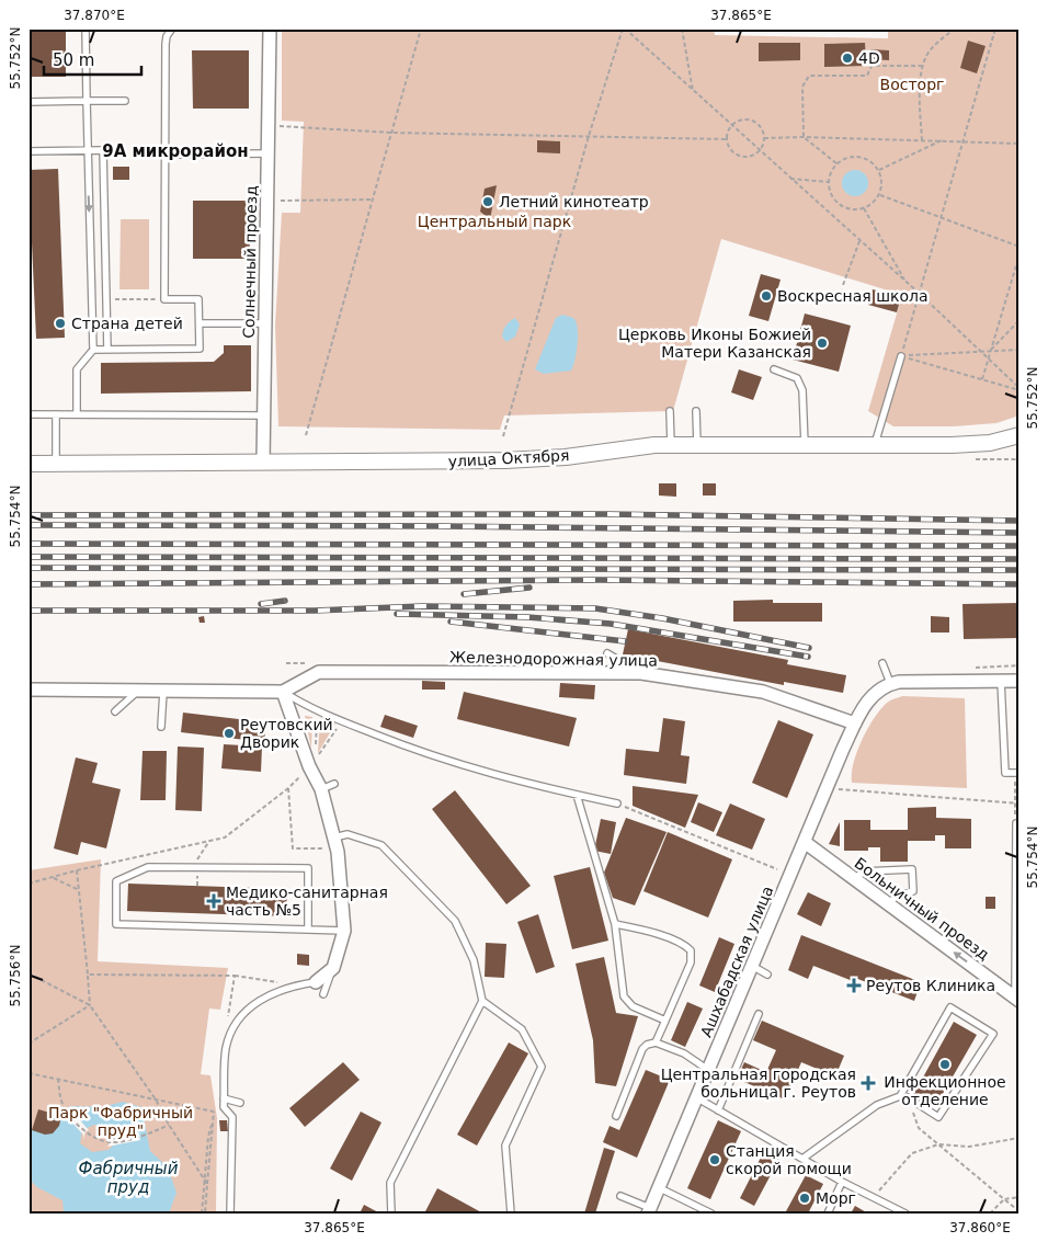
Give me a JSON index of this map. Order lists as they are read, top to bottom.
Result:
{
  "streets": {
    "street": [
      "Солнечный проезд",
      "улица Октября",
      "Железнодорожная улица",
      "Больничный проезд",
      "Ашхабадская улица"
    ]
  },
  "crossings": [
    ["Солнечный проезд", "улица Октября"],
    ["Железнодорожная улица", "Ашхабадская улица"],
    ["Больничный проезд", "Ашхабадская улица"]
  ],
  "one_way": ["Больничный проезд"],
  "districts": ["9А микрорайон"],
  "water": ["Фабричный пруд"],
  "parks": ["Восторг", "Центральный парк", "Парк \"Фабричный пруд\""],
  "places": {
    "other": [
      "4D",
      "Летний кинотеатр",
      "Воскресная школа",
      "Страна детей",
      "Церковь Иконы Божией Матери Казанская",
      "Реутовский Дворик",
      "Инфекционное отделение",
      "Станция скорой помощи",
      "Морг"
    ],
    "health": ["Медико-санитарная часть №5", "Реутов Клиника", "Центральная городская больница г. Реутов"]
  },
  "scale_bar": "50 m",
  "coordinates": [
    "37.870°E",
    "37.865°E",
    "55.752°N",
    "55.754°N",
    "55.756°N",
    "37.860°E"
  ]
}
